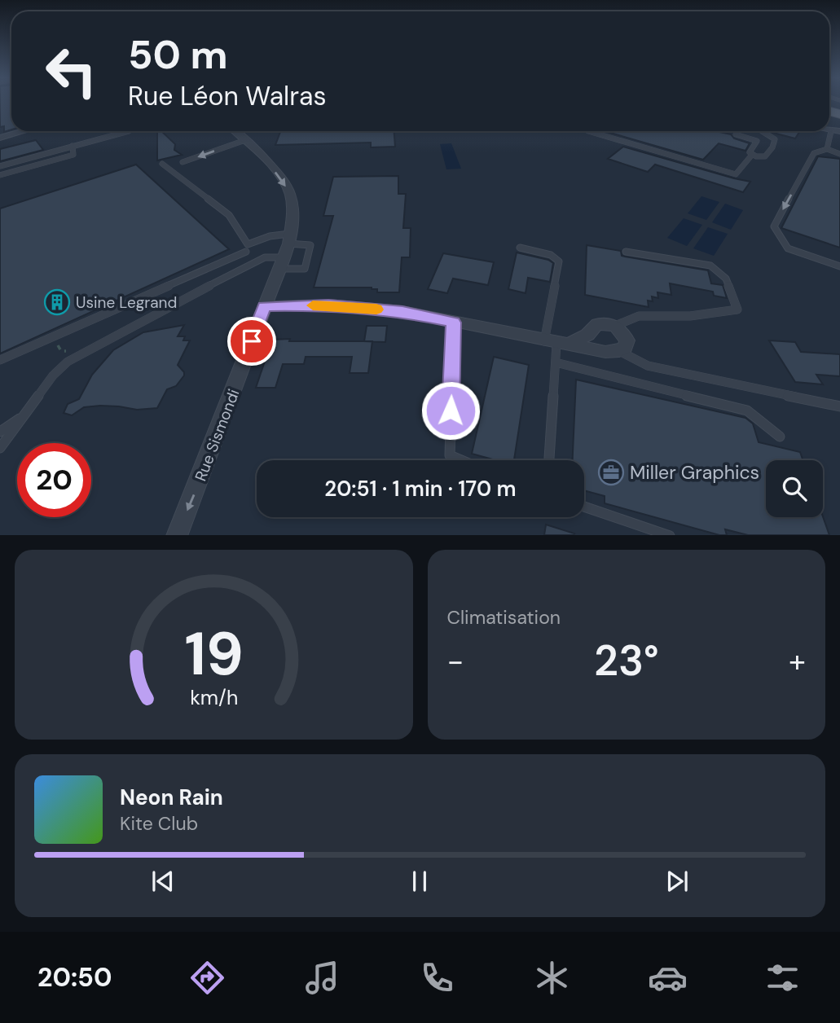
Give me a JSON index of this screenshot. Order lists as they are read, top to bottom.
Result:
{
  "streets": {
    "street": ["Rue Sismondi"]
  },
  "one_way": ["Rue Sismondi"],
  "places": {
    "building": ["Usine Legrand"],
    "office": ["Miller Graphics"]
  },
  "page": {
    "turn": ["50 m", "Rue Léon Walras"],
    "limit": "20",
    "trip": "20:51 · 1 min · 170 m",
    "tile": "Climatisation",
    "heat": ["−", "23°", "+"],
    "song": ["Neon Rain", "Kite Club"],
    "tabs": "20:50",
    "gauge": ["19", "km/h"]
  }
}
